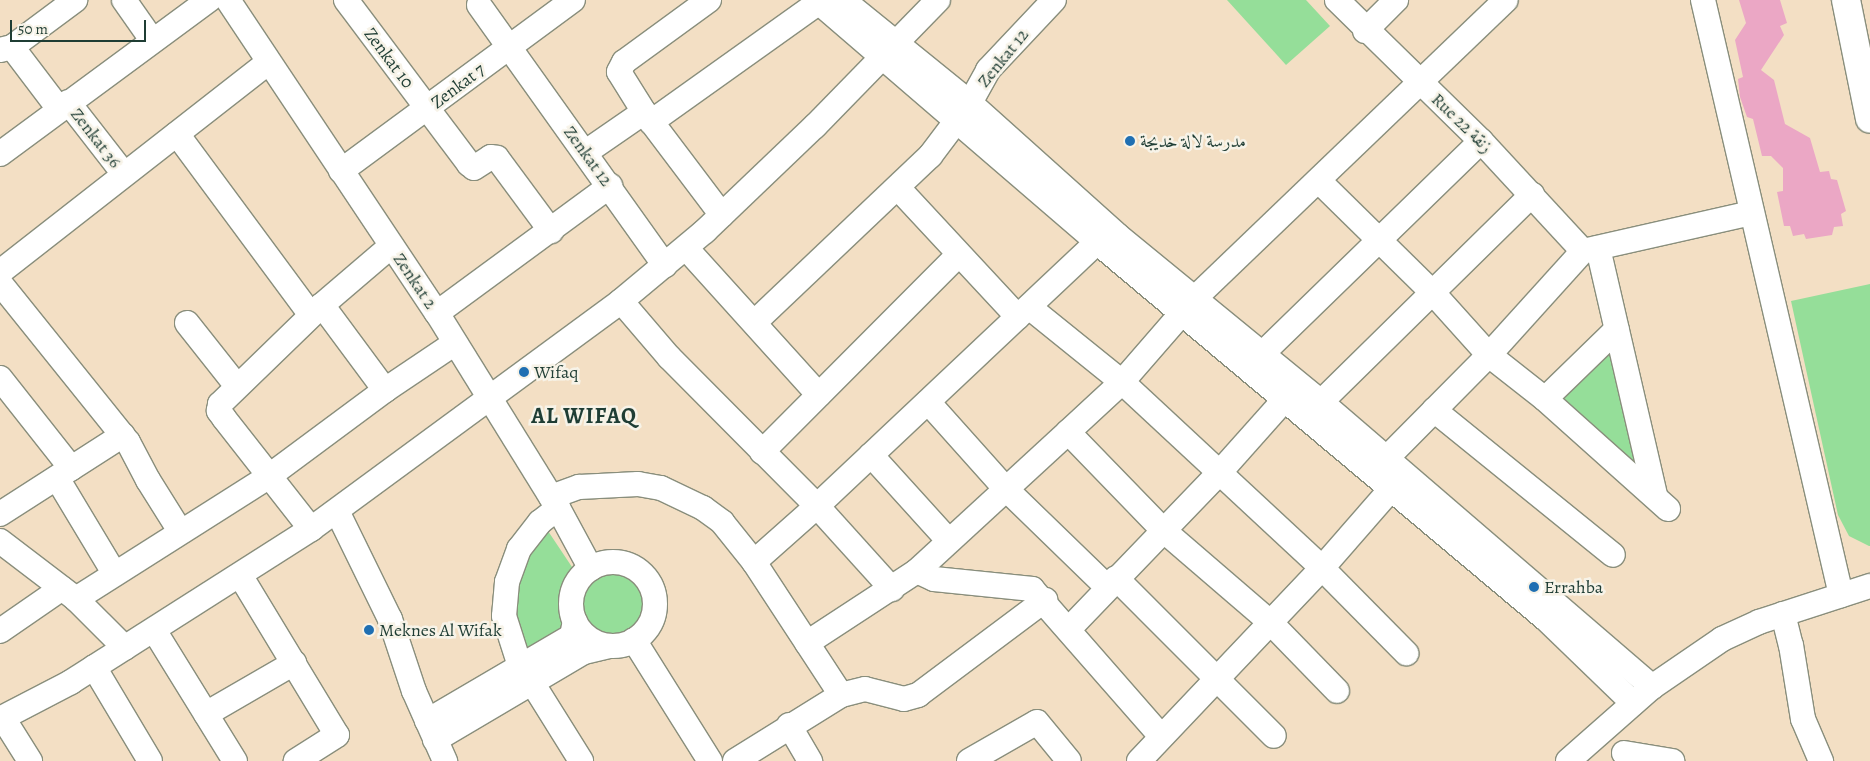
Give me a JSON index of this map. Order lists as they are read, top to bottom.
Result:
{
  "streets": {
    "street": [
      "Zenkat 10",
      "Zenkat 12",
      "Zenkat 7",
      "Rue 22 زنقة",
      "Zenkat 36",
      "Zenkat 2"
    ]
  },
  "crossings": [
    ["Zenkat 10", "Zenkat 7"],
    ["Zenkat 12", "Zenkat 7"],
    ["Zenkat 7", "Zenkat 2"]
  ],
  "districts": ["AL WIFAQ"],
  "places": [
    "مدرسة لالة خديجة",
    "Wifaq",
    "Errahba",
    "Meknes Al Wifak"
  ],
  "scale_bar": "50 m"
}
